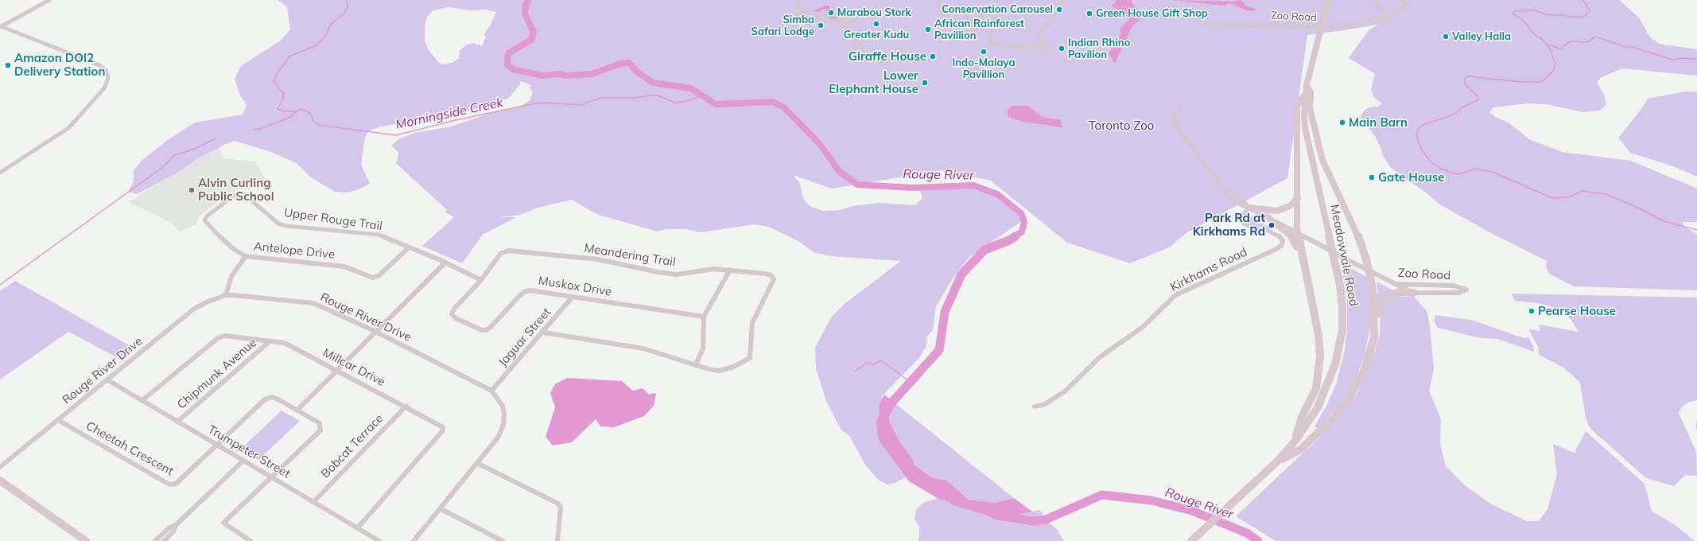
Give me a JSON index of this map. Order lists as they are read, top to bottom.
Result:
{
  "streets": {
    "main road": ["Meadowvale Road"],
    "street": [
      "Zoo Road",
      "Upper Rouge Trail",
      "Antelope Drive",
      "Meandering Trail",
      "Kirkhams Road",
      "Muskox Drive",
      "Rouge River Drive",
      "Jaguar Street",
      "Millcar Drive",
      "Chipmunk Avenue",
      "Bobcat Terrace",
      "Cheetah Crescent",
      "Trumpeter Street"
    ]
  },
  "crossings": [
    ["Zoo Road", "Meadowvale Road"],
    ["Zoo Road", "Kirkhams Road"],
    ["Upper Rouge Trail", "Antelope Drive"],
    ["Upper Rouge Trail", "Meandering Trail"],
    ["Upper Rouge Trail", "Muskox Drive"],
    ["Meandering Trail", "Muskox Drive"],
    ["Meandering Trail", "Jaguar Street"],
    ["Muskox Drive", "Jaguar Street"],
    ["Rouge River Drive", "Jaguar Street"],
    ["Rouge River Drive", "Cheetah Crescent"],
    ["Rouge River Drive", "Trumpeter Street"],
    ["Millcar Drive", "Chipmunk Avenue"],
    ["Millcar Drive", "Bobcat Terrace"],
    ["Millcar Drive", "Trumpeter Street"],
    ["Chipmunk Avenue", "Trumpeter Street"],
    ["Bobcat Terrace", "Trumpeter Street"],
    ["Cheetah Crescent", "Trumpeter Street"]
  ],
  "water": ["Morningside Creek", "Rouge River"],
  "parks": ["Toronto Zoo"],
  "places": [
    "Conservation Carousel",
    "Marabou Stork",
    "Green House Gift Shop",
    "Greater Kudu",
    "Simba Safari Lodge",
    "African Rainforest Pavillion",
    "Valley Halla",
    "Indian Rhino Pavilion",
    "Indo-Malaya Pavillion",
    "Giraffe House",
    "Amazon DOI2 Delivery Station",
    "Lower Elephant House",
    "Main Barn",
    "Gate House",
    "Alvin Curling Public School",
    "Park Rd at Kirkhams Rd",
    "Pearse House"
  ]
}
